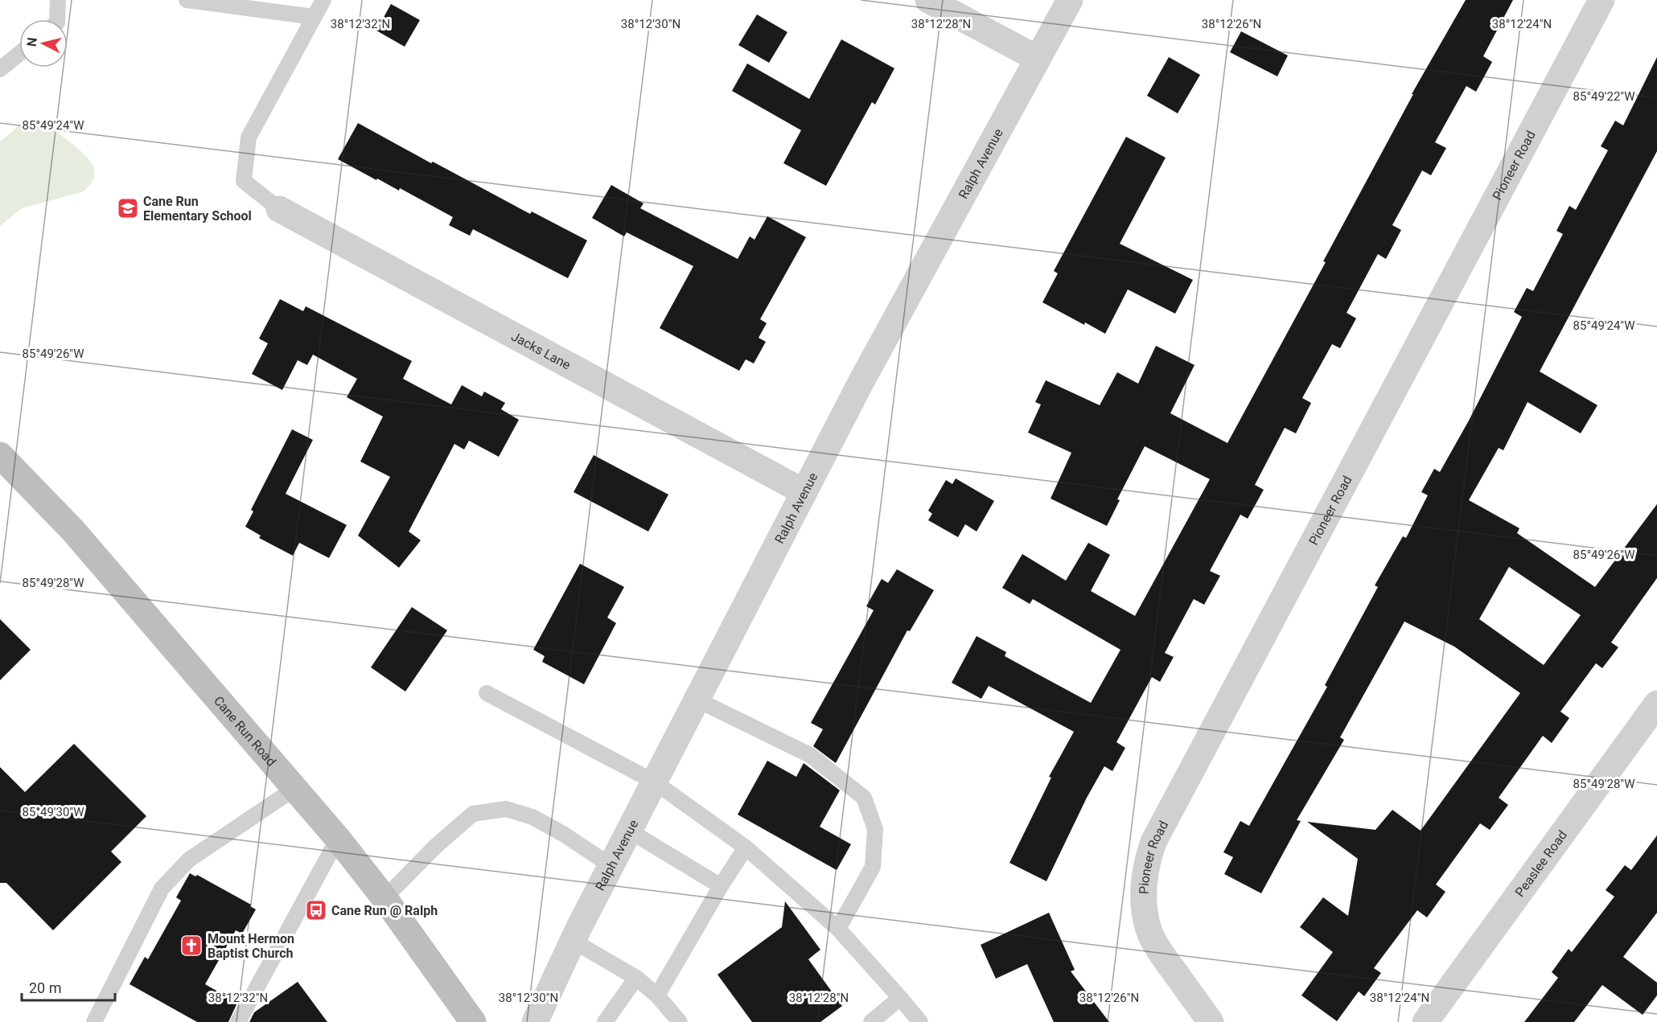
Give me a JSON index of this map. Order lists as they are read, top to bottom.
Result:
{
  "streets": {
    "main road": ["Cane Run Road"],
    "street": [
      "Ralph Avenue",
      "Pioneer Road",
      "Jacks Lane",
      "Peaslee Road"
    ]
  },
  "crossings": [
    ["Ralph Avenue", "Jacks Lane"]
  ],
  "places": {
    "school or university": ["Cane Run Elementary School"],
    "bus stop": ["Cane Run @ Ralph"],
    "church": ["Mount Hermon Baptist Church"]
  },
  "scale_bar": "20 m",
  "north": "left",
  "coordinates": [
    "38°12'32\"N",
    "38°12'30\"N",
    "38°12'28\"N",
    "38°12'26\"N",
    "38°12'24\"N",
    "85°49'22\"W",
    "85°49'24\"W",
    "85°49'26\"W",
    "85°49'28\"W",
    "85°49'30\"W"
  ]
}
